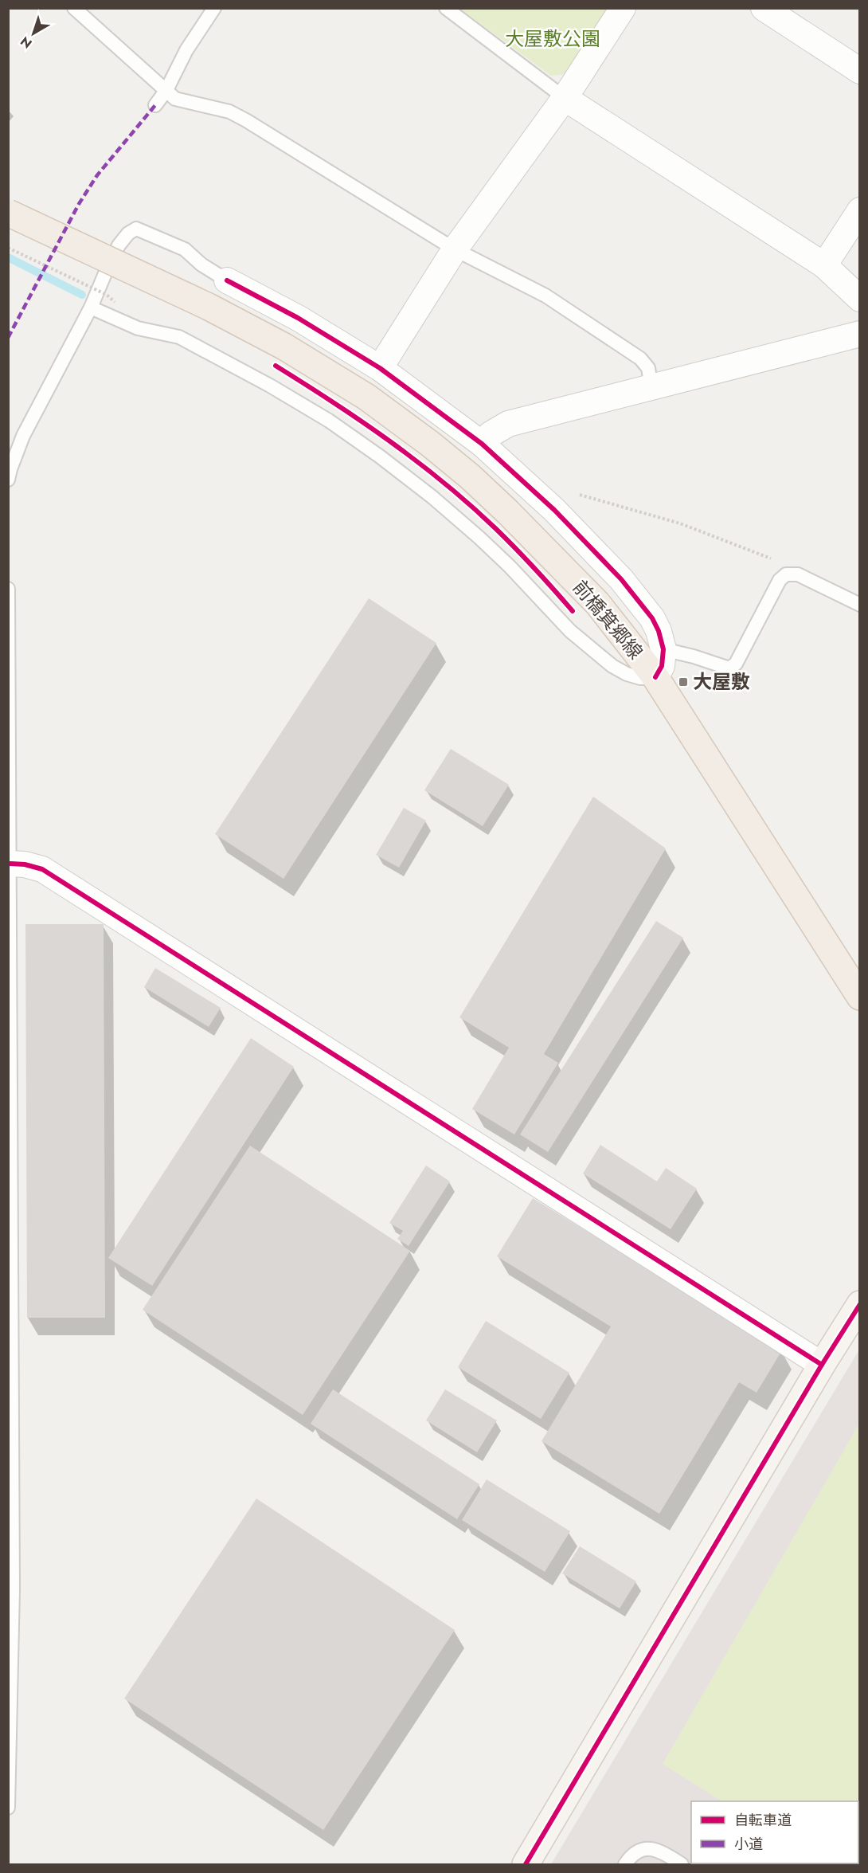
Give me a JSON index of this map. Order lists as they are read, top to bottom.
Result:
{
  "streets": {
    "main road": ["前橋箕郷線"]
  },
  "parks": ["大屋敷公園"],
  "places": {
    "transit": ["大屋敷"]
  },
  "legend": ["自転車道", "小道"],
  "north": "bottom left"
}
